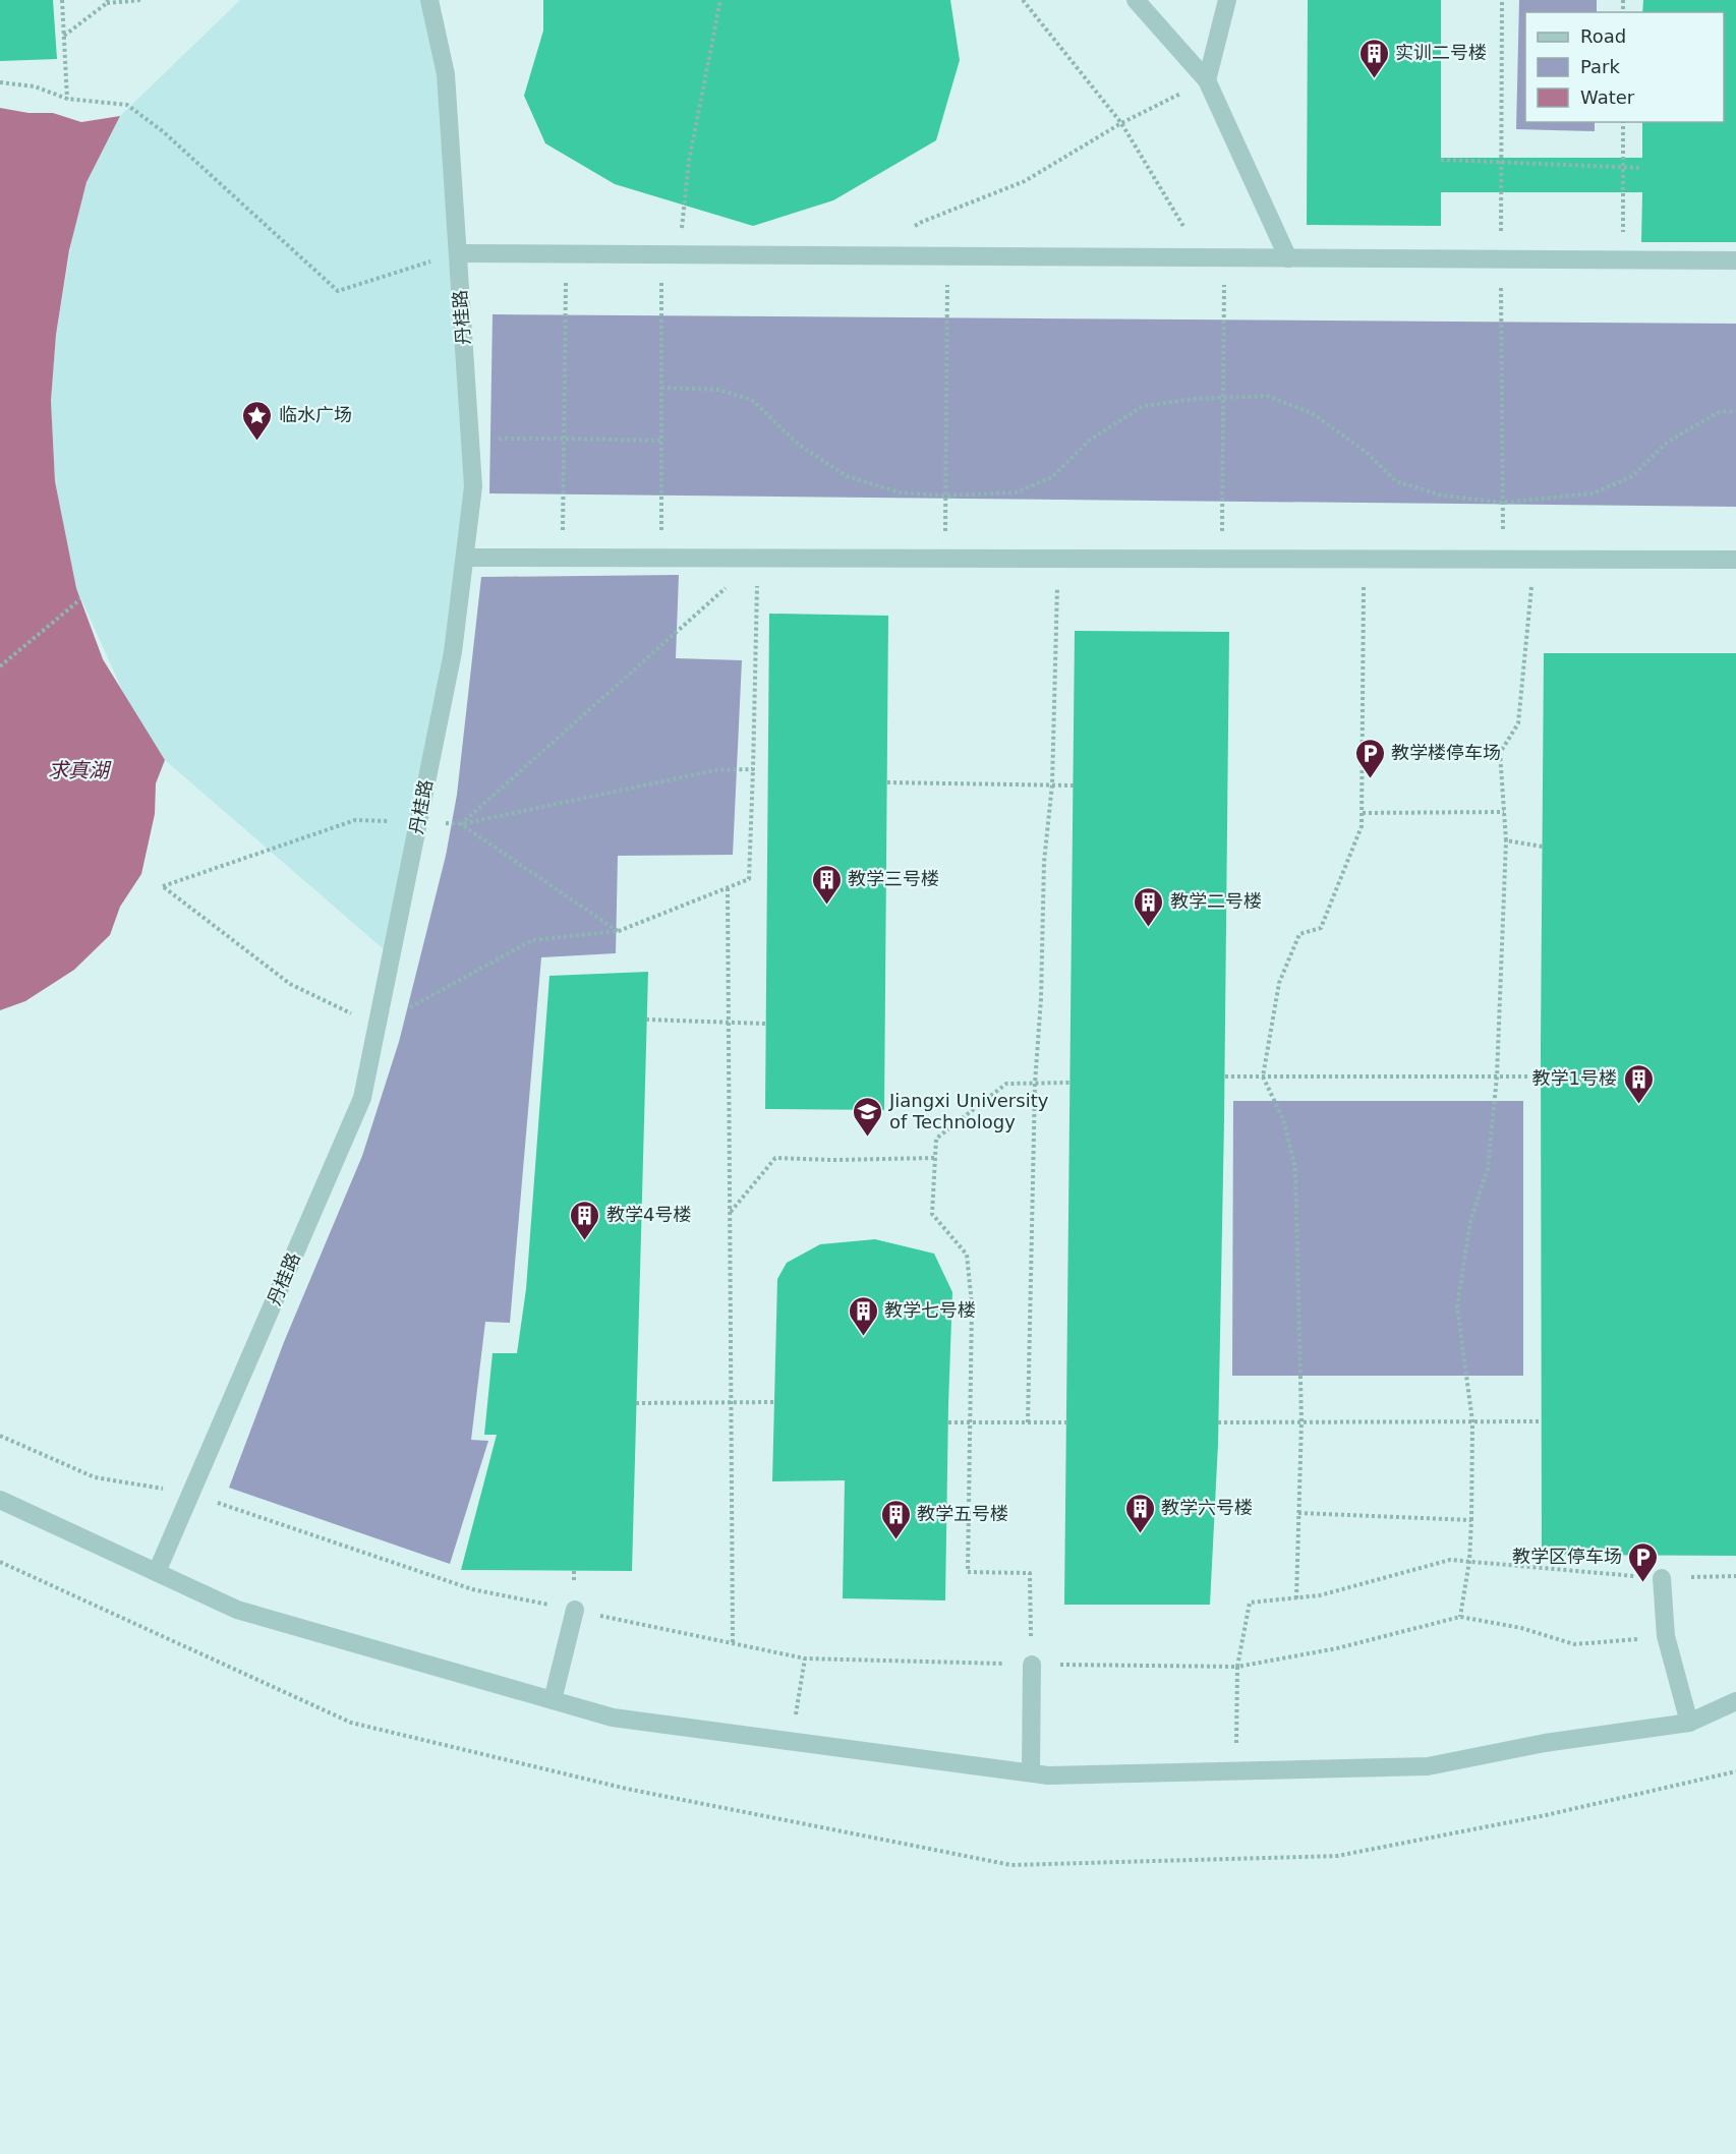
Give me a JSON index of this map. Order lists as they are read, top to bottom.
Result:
{
  "streets": {
    "street": ["丹桂路"]
  },
  "water": ["求真湖"],
  "places": {
    "building": [
      "实训二号楼",
      "教学三号楼",
      "教学二号楼",
      "教学1号楼",
      "教学4号楼",
      "教学七号楼",
      "教学六号楼",
      "教学五号楼"
    ],
    "place": ["临水广场"],
    "parking": ["教学楼停车场", "教学区停车场"],
    "school or university": ["Jiangxi University of Technology"]
  },
  "legend": ["Road", "Park", "Water"]
}
